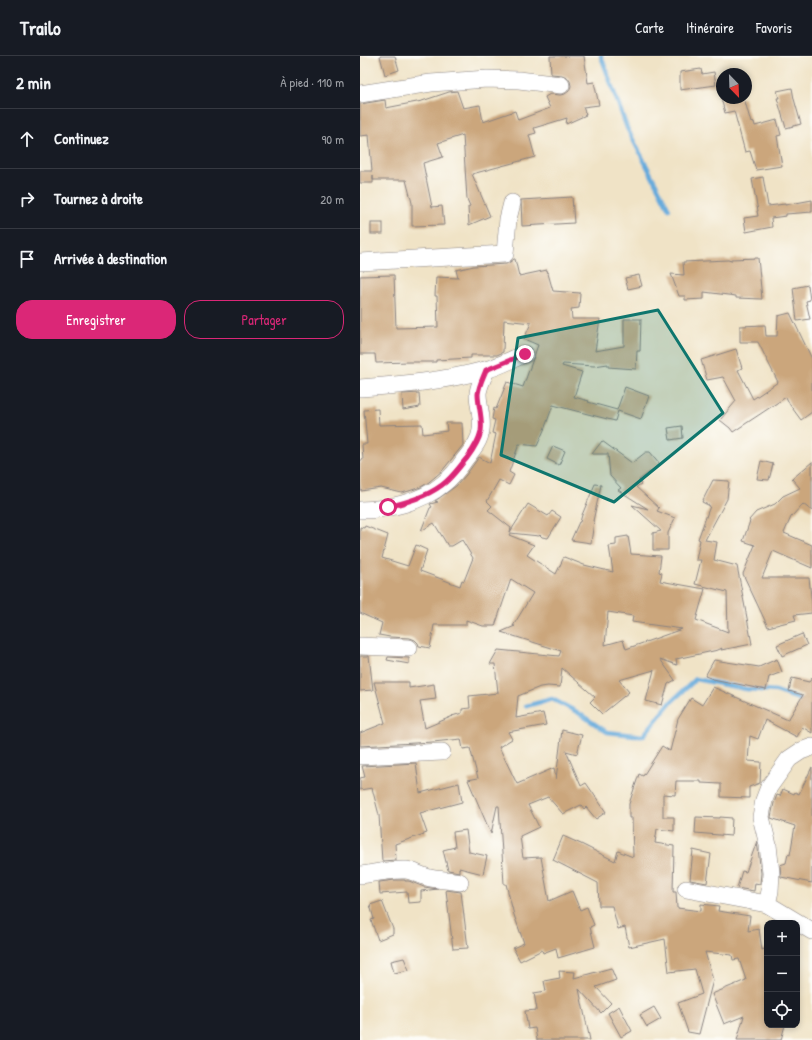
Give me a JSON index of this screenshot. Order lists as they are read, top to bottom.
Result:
{
  "north": "bottom right",
  "page": {
    "header": "Trailo",
    "nav": ["Carte", "Itinéraire", "Favoris"],
    "heading": ["2 min", "À pied · 110 m"],
    "list": [
      ["Continuez", "90 m"],
      ["Tournez à droite", "20 m"],
      "Arrivée à destination"
    ],
    "buttons": ["Enregistrer", "Partager"],
    "map_buttons": ["+", "−"]
  }
}
